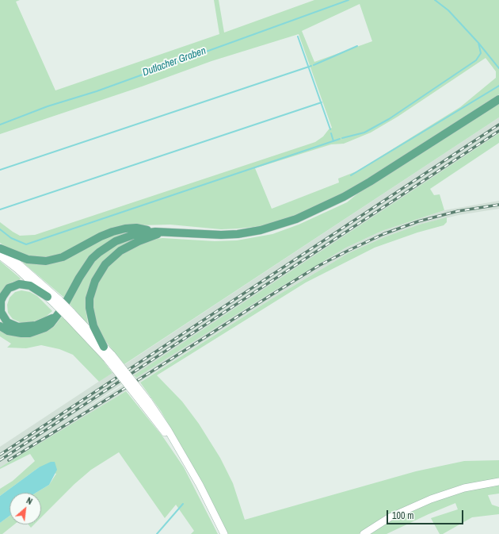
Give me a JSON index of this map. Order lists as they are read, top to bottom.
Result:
{
  "water": ["Dutlacher Graben"],
  "scale_bar": "100 m",
  "north": "top right"
}
